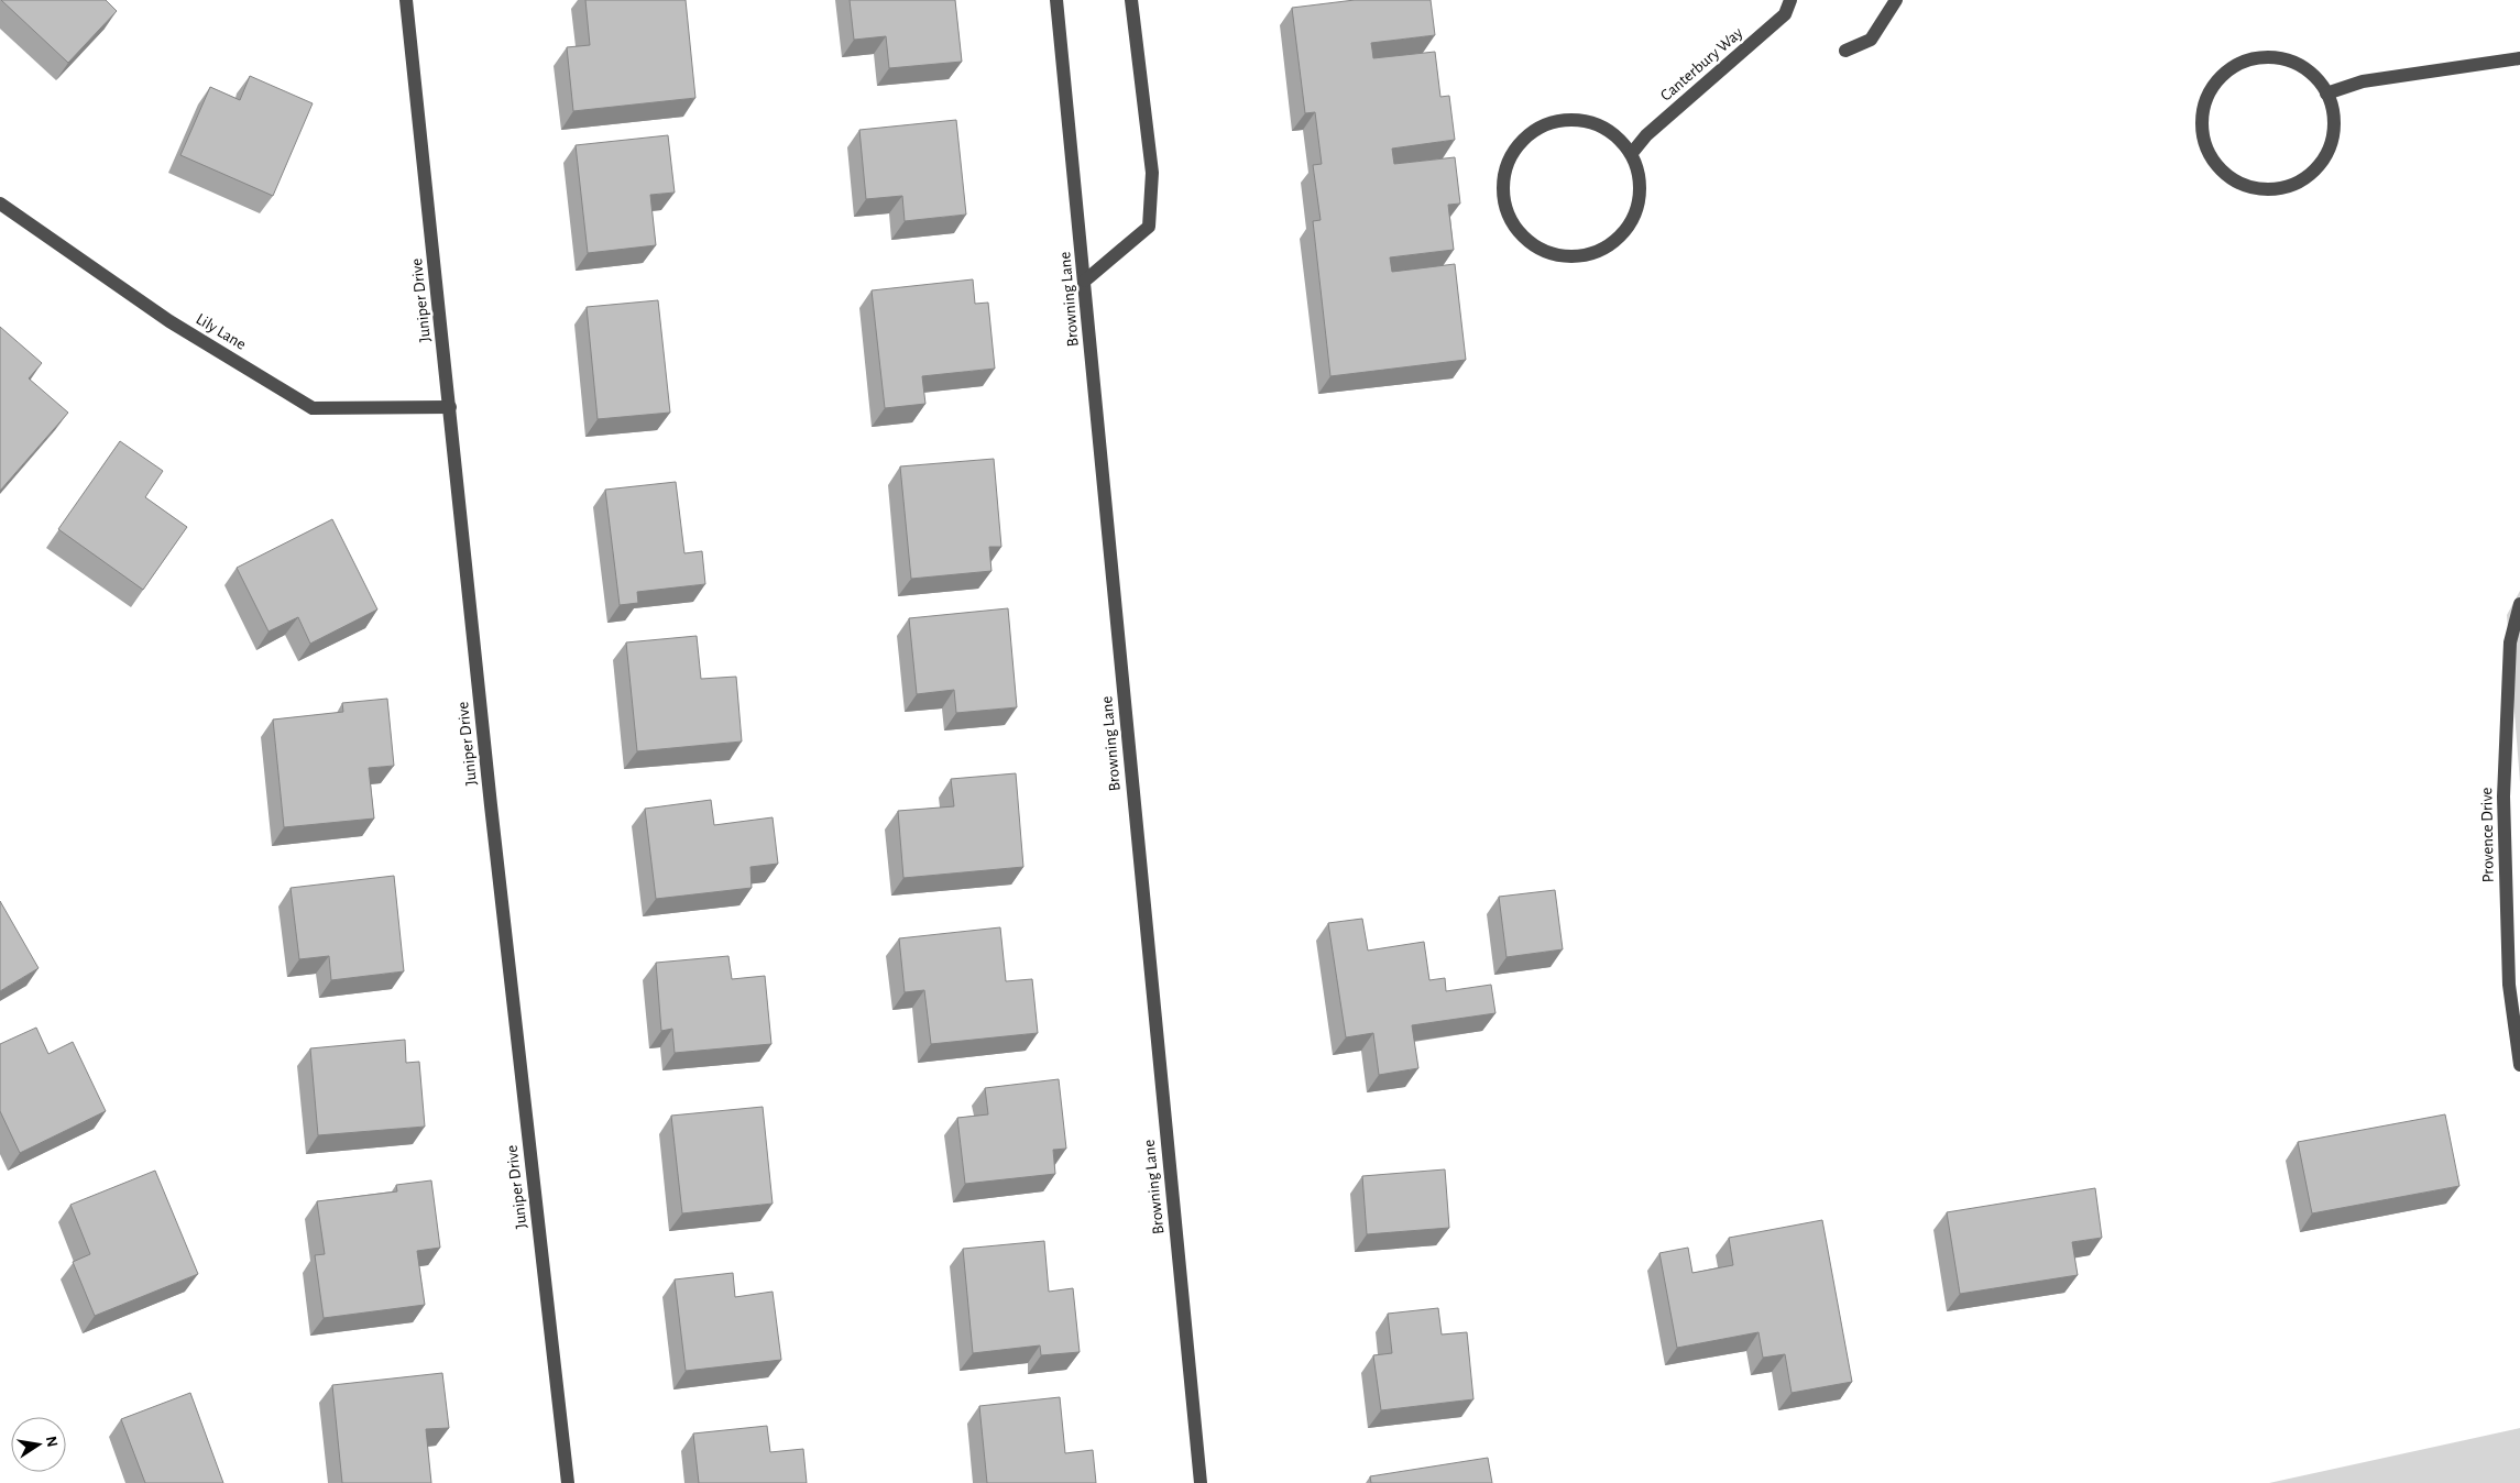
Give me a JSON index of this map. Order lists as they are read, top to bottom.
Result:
{
  "streets": {
    "street": [
      "Canterbury Way",
      "Browning Lane",
      "Juniper Drive",
      "Lily Lane",
      "Provence Drive"
    ]
  },
  "crossings": [
    ["Juniper Drive", "Lily Lane"]
  ],
  "north": "right"
}
